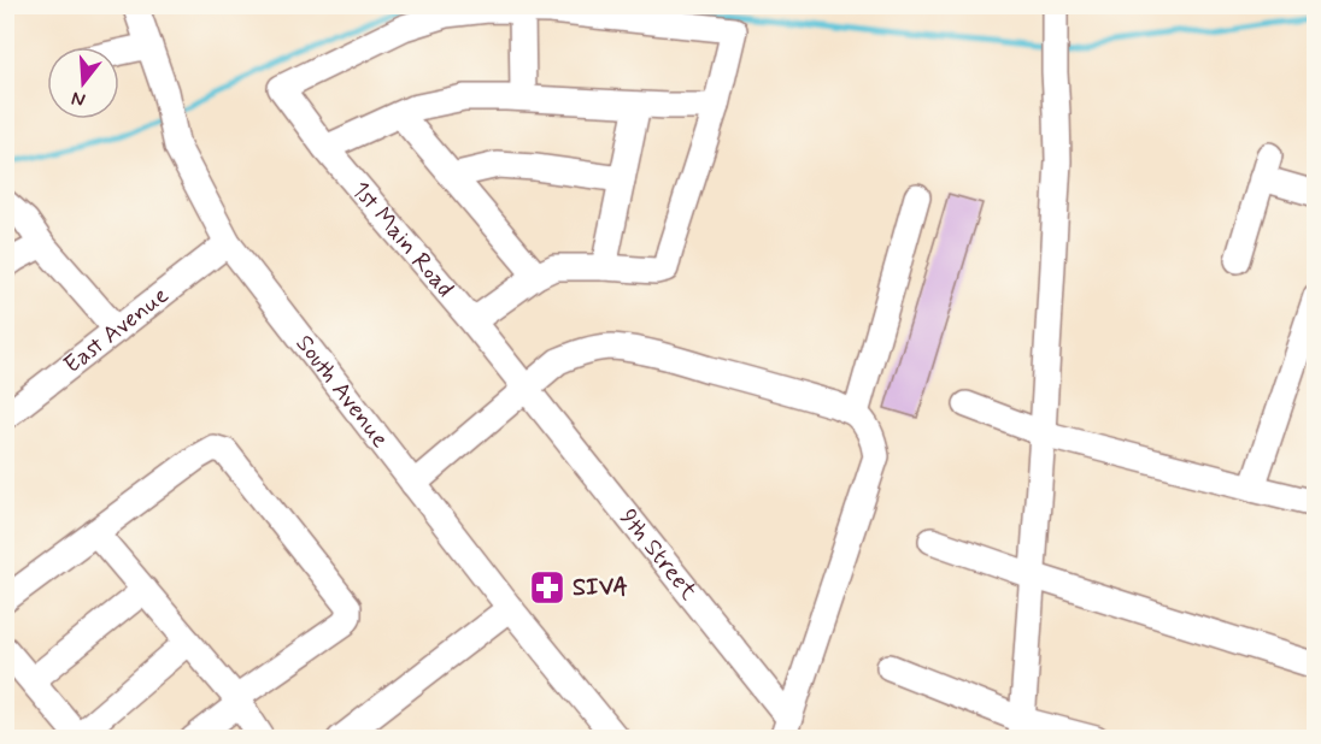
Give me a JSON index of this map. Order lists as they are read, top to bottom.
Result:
{
  "streets": {
    "street": [
      "1st Main Road",
      "East Avenue",
      "South Avenue",
      "9th Street"
    ]
  },
  "crossings": [
    ["1st Main Road", "9th Street"],
    ["East Avenue", "South Avenue"]
  ],
  "places": {
    "pharmacy": ["SIVA"]
  },
  "north": "bottom"
}
